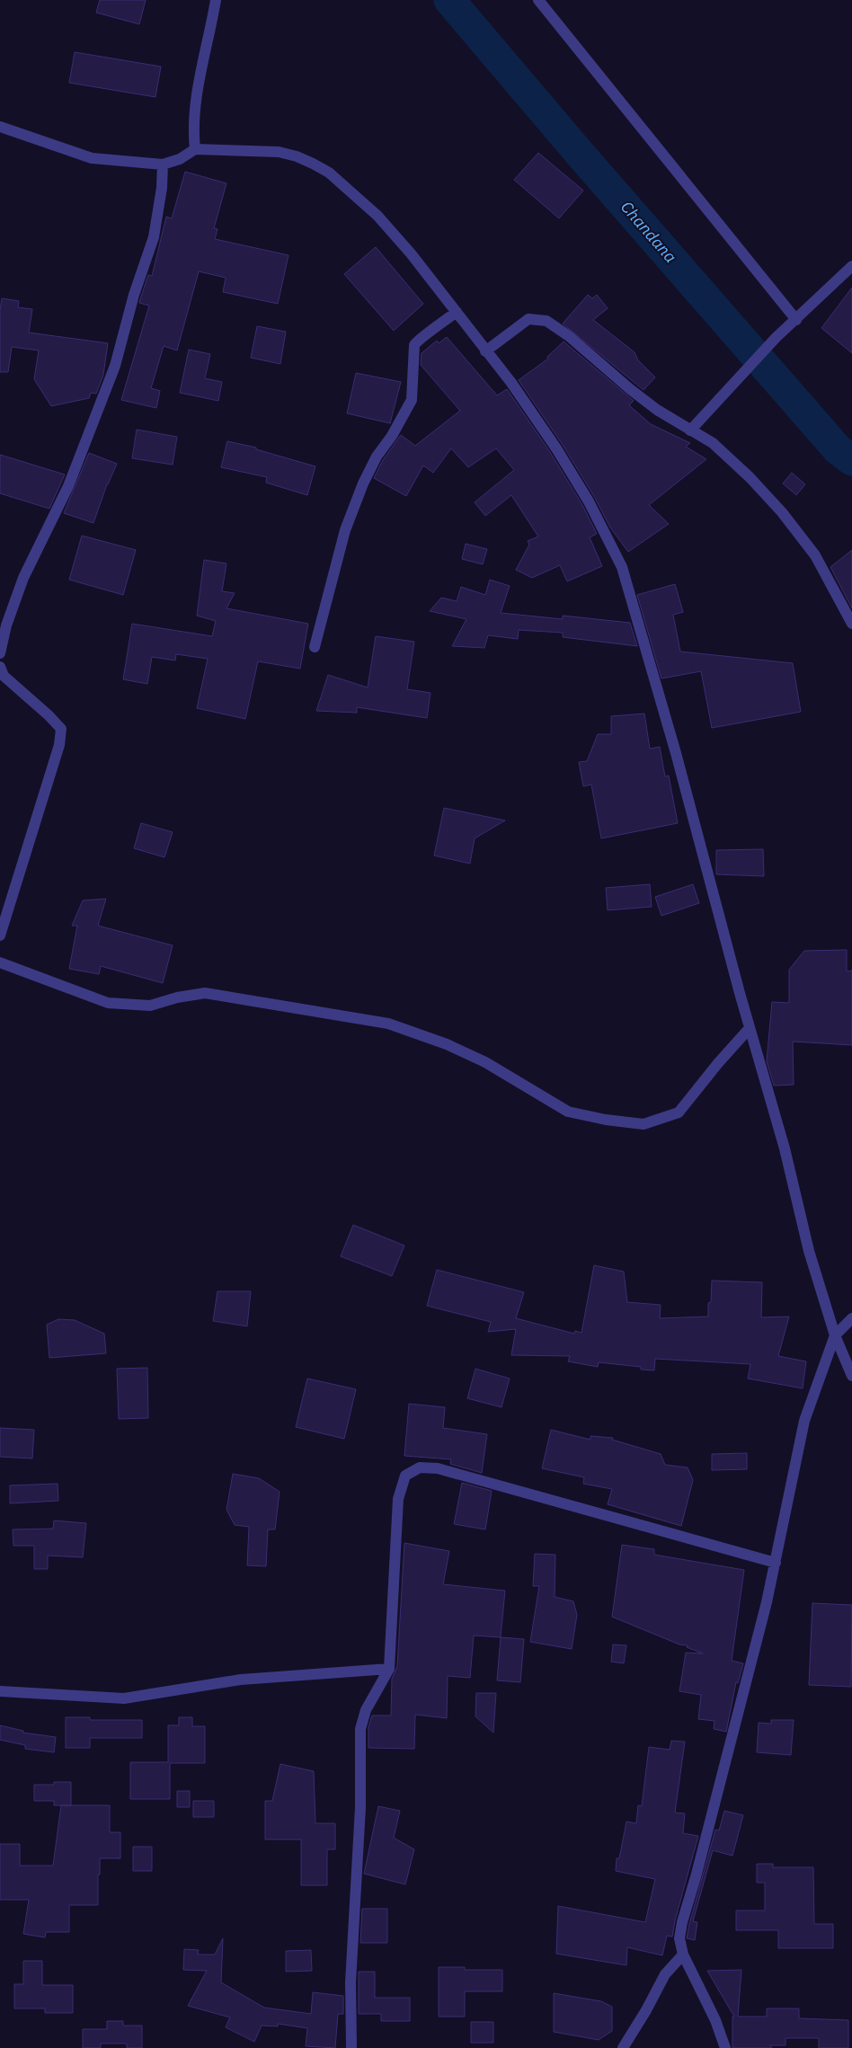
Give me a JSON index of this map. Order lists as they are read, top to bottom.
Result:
{
  "water": ["Chandana"]
}
